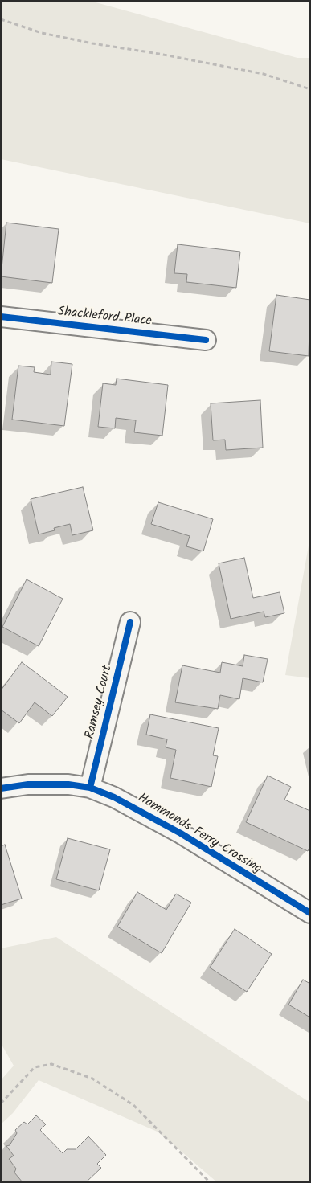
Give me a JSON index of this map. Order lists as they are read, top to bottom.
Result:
{
  "streets": {
    "street": ["Shackleford Place", "Ramsey Court", "Hammonds Ferry Crossing"]
  },
  "crossings": [
    ["Ramsey Court", "Hammonds Ferry Crossing"]
  ]
}
